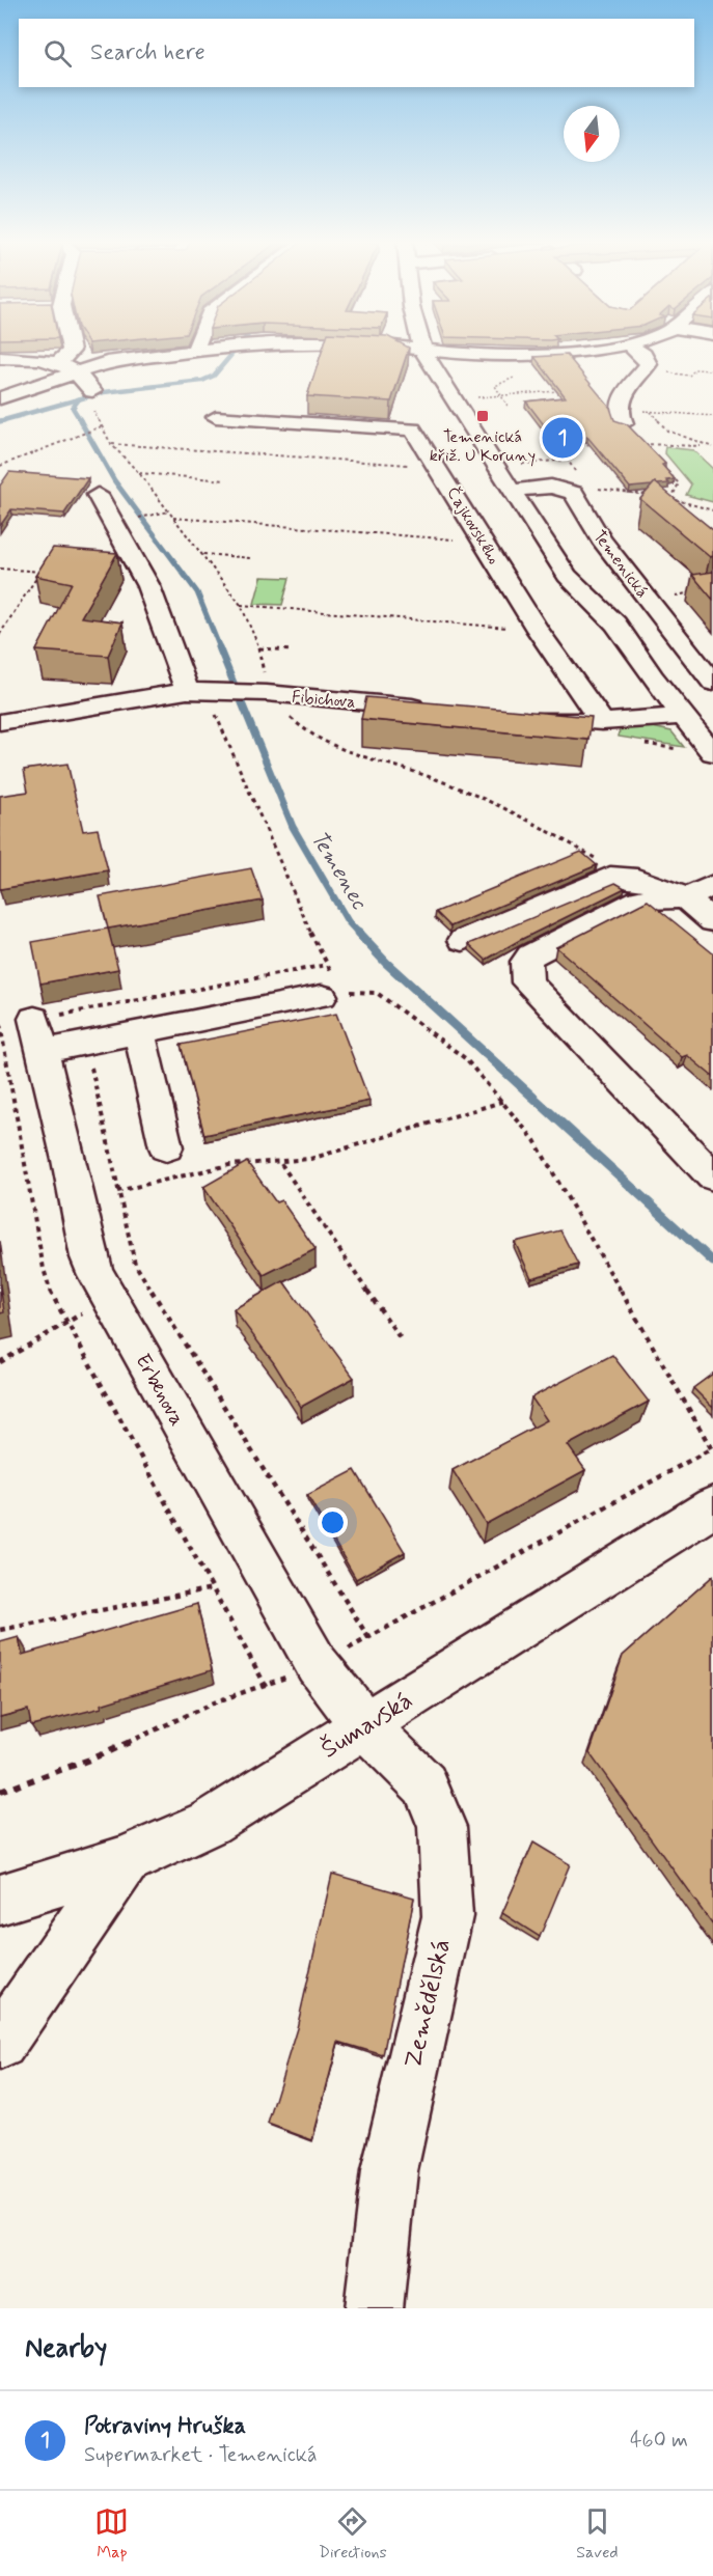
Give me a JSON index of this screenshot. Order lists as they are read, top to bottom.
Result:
{
  "streets": {
    "street": [
      "Čajkovského",
      "Temenická",
      "Fibichova",
      "Erbenova",
      "Šumavská",
      "Zemědělská"
    ]
  },
  "crossings": [
    ["Erbenova", "Šumavská"],
    ["Erbenova", "Zemědělská"],
    ["Šumavská", "Zemědělská"]
  ],
  "water": ["Temenec"],
  "places": {
    "transit": ["Temenická křiž. U Koruny"]
  },
  "north": "bottom",
  "page": {
    "search": "Search here",
    "pins": "1",
    "heading": "Nearby",
    "list": [
      {
        "mark": "1",
        "name": "Potraviny Hruška",
        "note": "Supermarket · Temenická",
        "value": "460 m"
      }
    ],
    "nav": ["Map", "Directions", "Saved"]
  }
}
